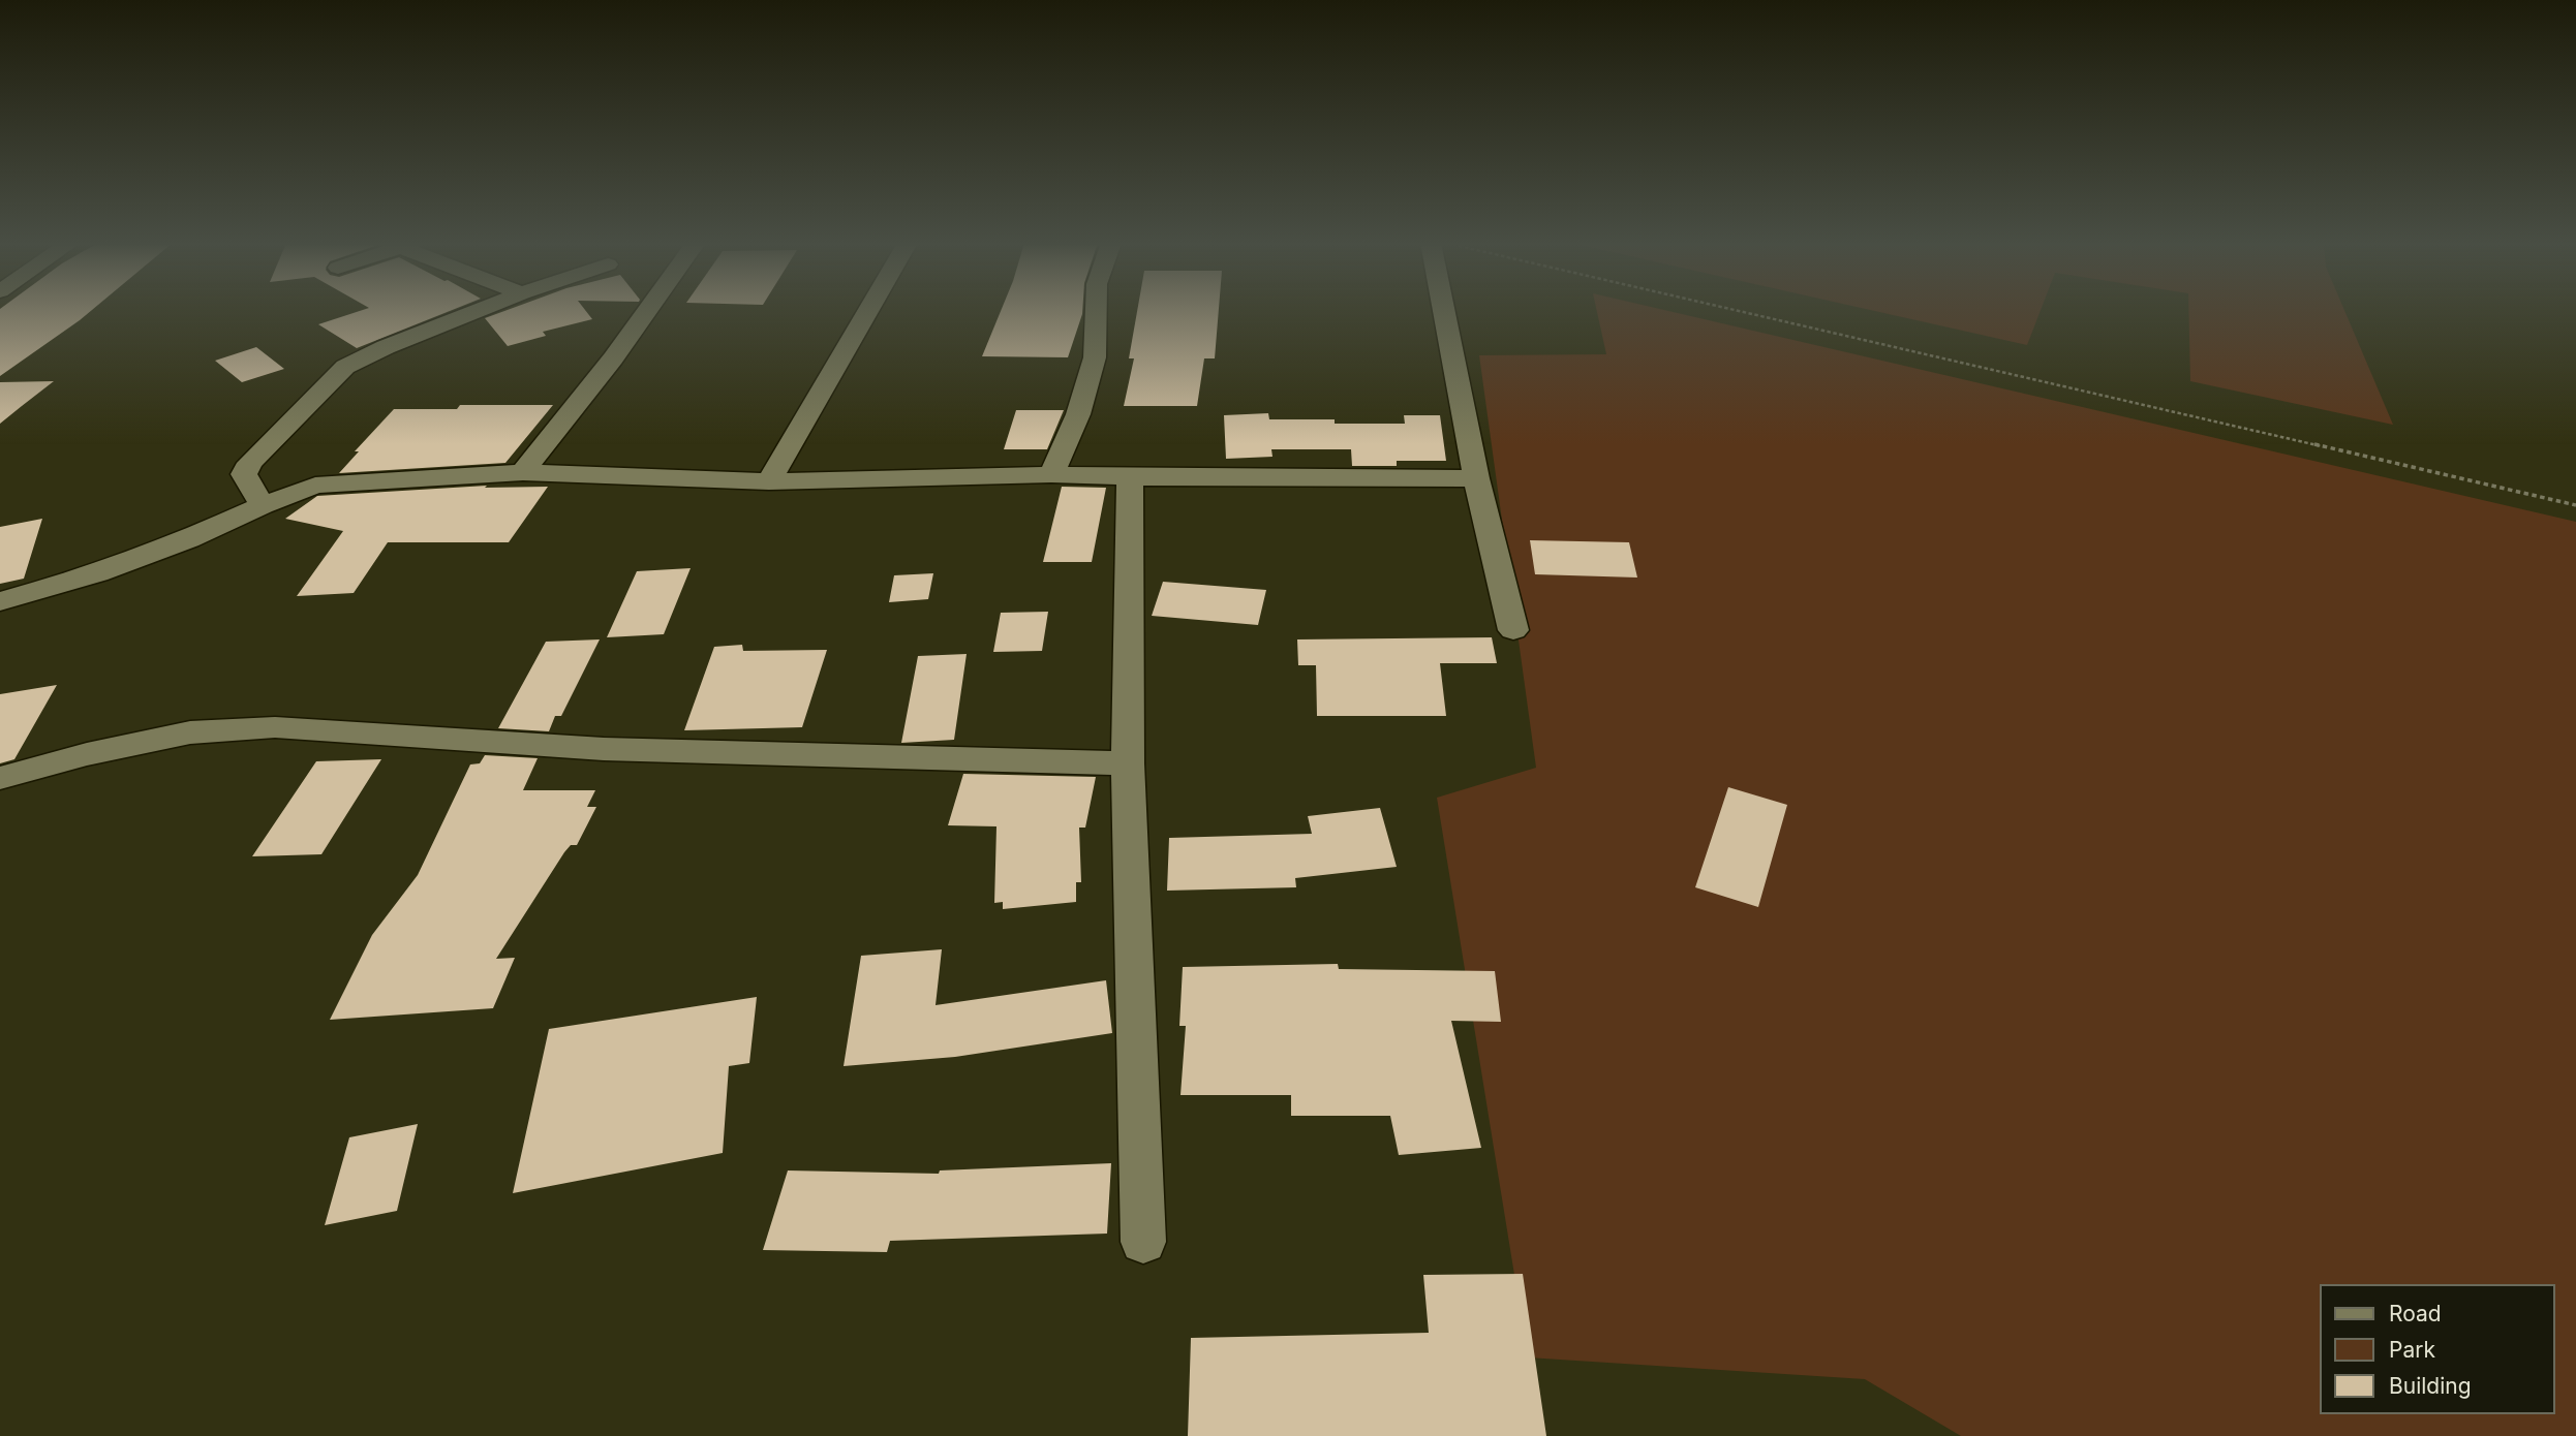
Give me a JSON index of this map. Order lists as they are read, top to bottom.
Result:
{
  "legend": ["Road", "Park", "Building"]
}
